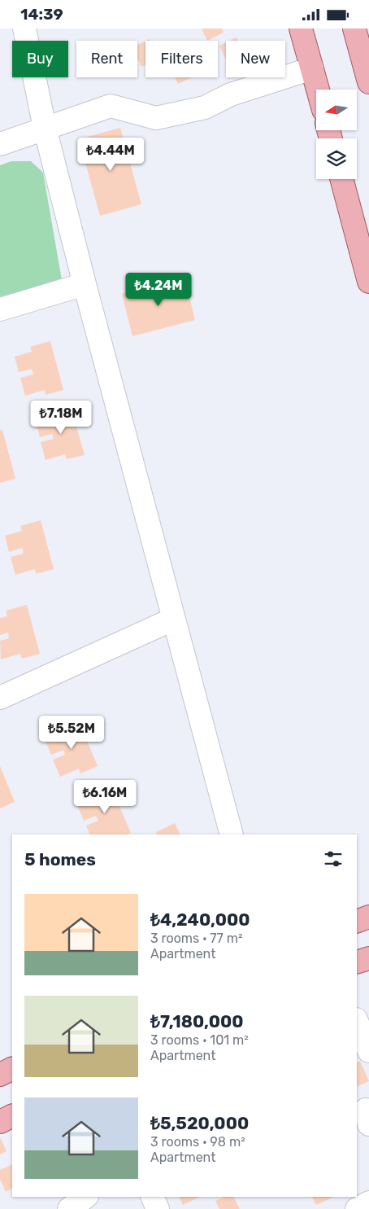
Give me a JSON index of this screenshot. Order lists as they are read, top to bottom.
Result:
{
  "north": "left",
  "page": {
    "status": "14:39",
    "chip": [
      "Buy",
      "Rent",
      "Filters",
      "New"
    ],
    "price": [
      "₺4.44M",
      "₺4.24M",
      "₺7.18M",
      "₺5.52M",
      "₺6.16M"
    ],
    "heading": "5 homes",
    "list": [
      {
        "name": "₺4,240,000",
        "note": "3 rooms · 77 m² · Apartment"
      },
      {
        "name": "₺7,180,000",
        "note": "3 rooms · 101 m² · Apartment"
      },
      {
        "name": "₺5,520,000",
        "note": "3 rooms · 98 m² · Apartment"
      }
    ]
  }
}
